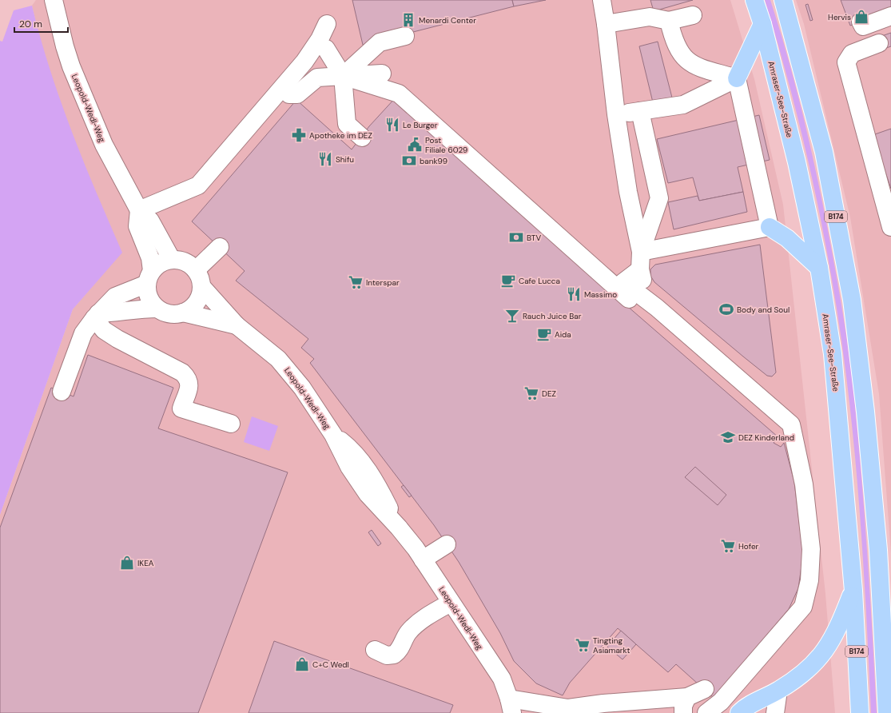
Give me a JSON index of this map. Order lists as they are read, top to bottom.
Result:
{
  "streets": {
    "main road": ["Amraser-See-Straße", "B174"],
    "street": ["Leopold-Wedl-Weg"]
  },
  "places": {
    "shop": ["Hervis", "IKEA", "C+C Wedl"],
    "building": ["Menardi Center"],
    "restaurant": ["Le Burger", "Shifu", "Massimo"],
    "pharmacy": ["Apotheke im DEZ"],
    "public building": ["Post Filiale 6029"],
    "bank": ["bank99", "BTV"],
    "cafe": ["Cafe Lucca", "Aida"],
    "supermarket": [
      "Interspar",
      "DEZ",
      "Hofer",
      "Tingting Asiamarkt"
    ],
    "sports": ["Body and Soul"],
    "bar": ["Rauch Juice Bar"],
    "school or university": ["DEZ Kinderland"]
  },
  "scale_bar": "20 m"
}
